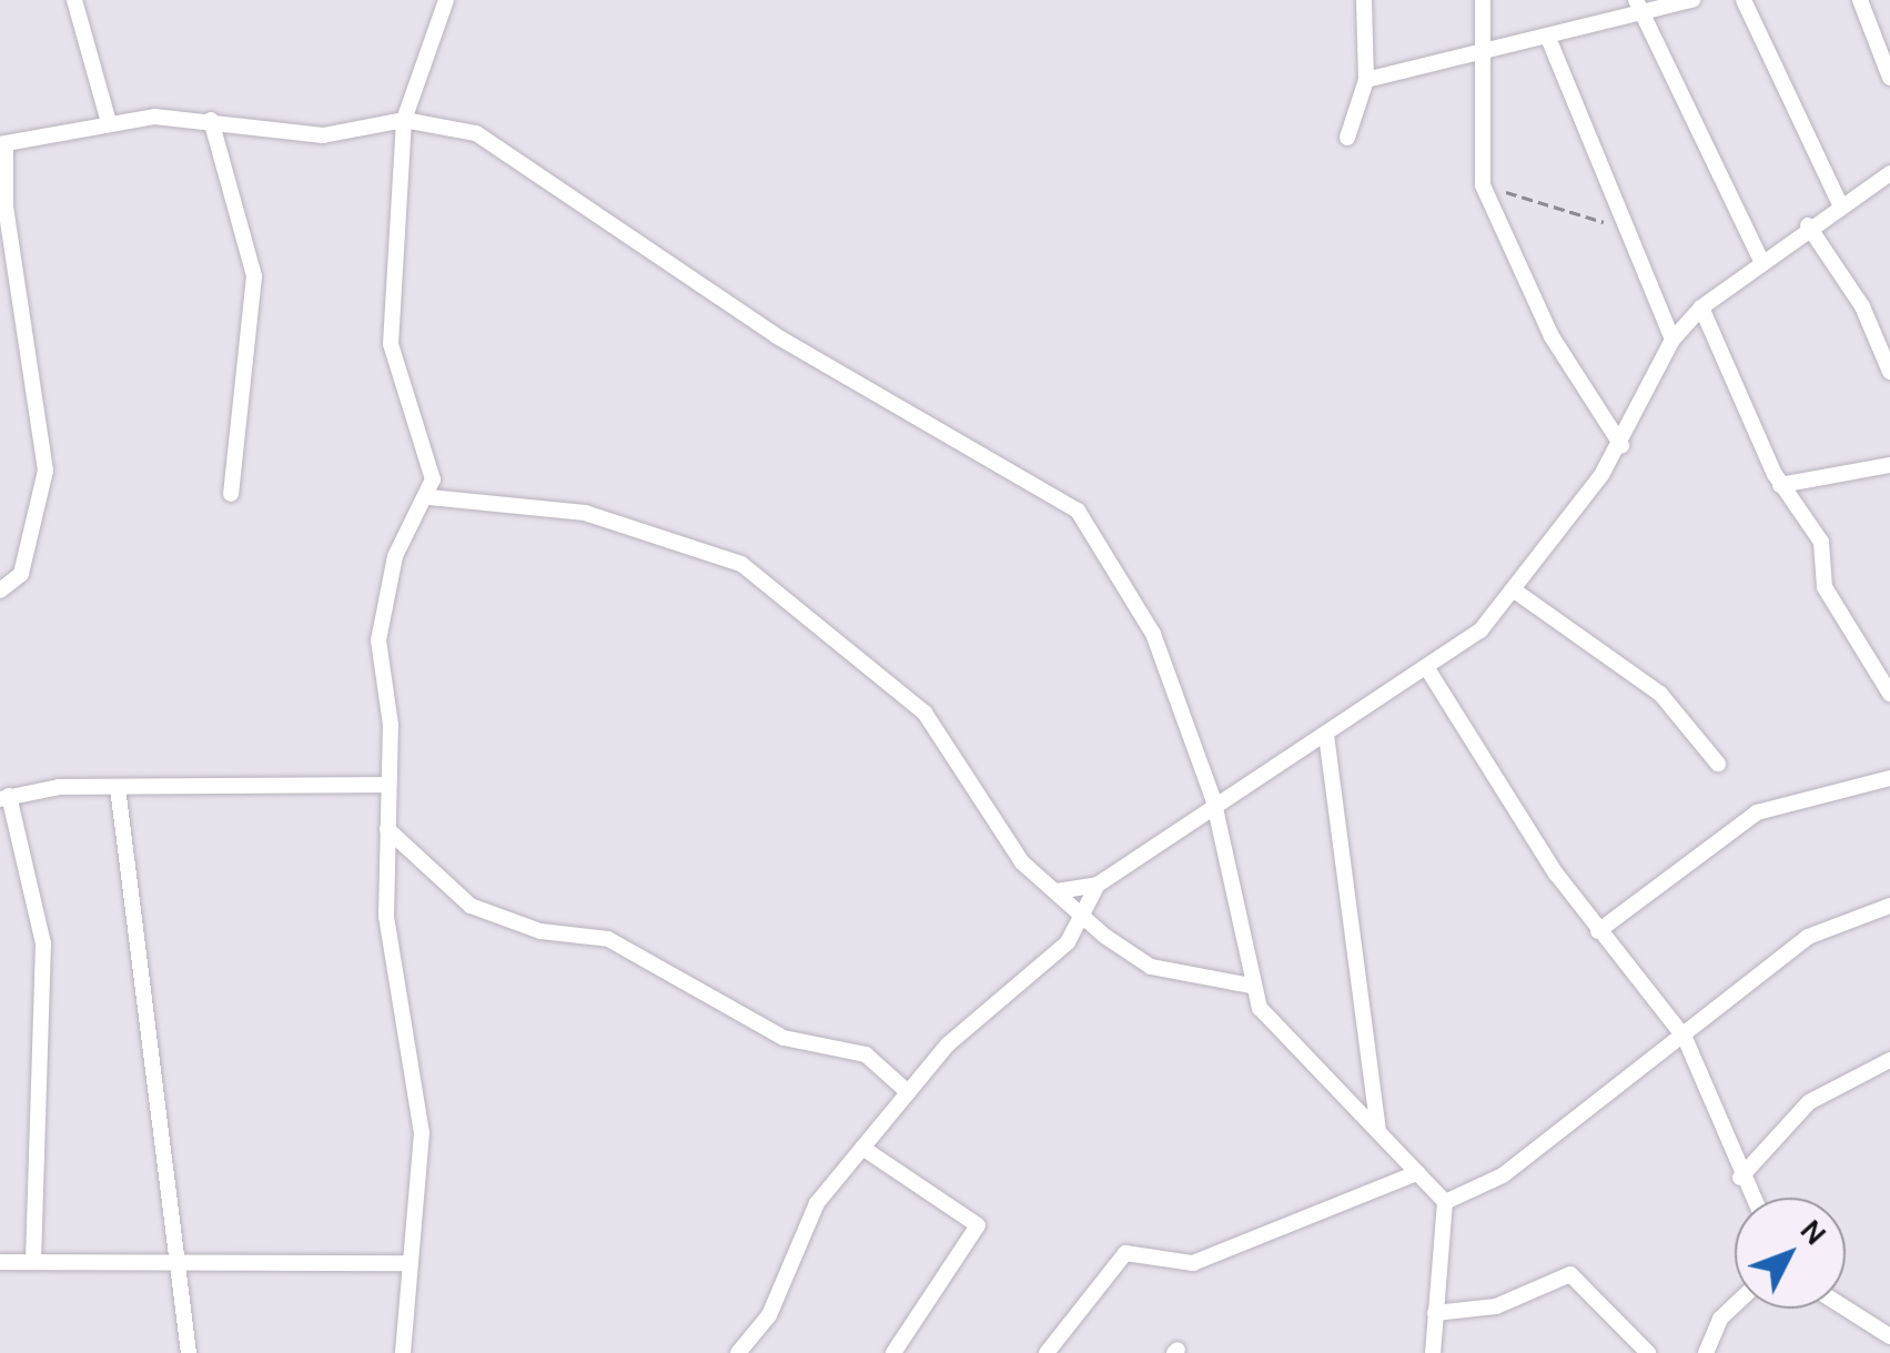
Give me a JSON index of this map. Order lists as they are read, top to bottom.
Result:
{
  "north": "top right"
}
